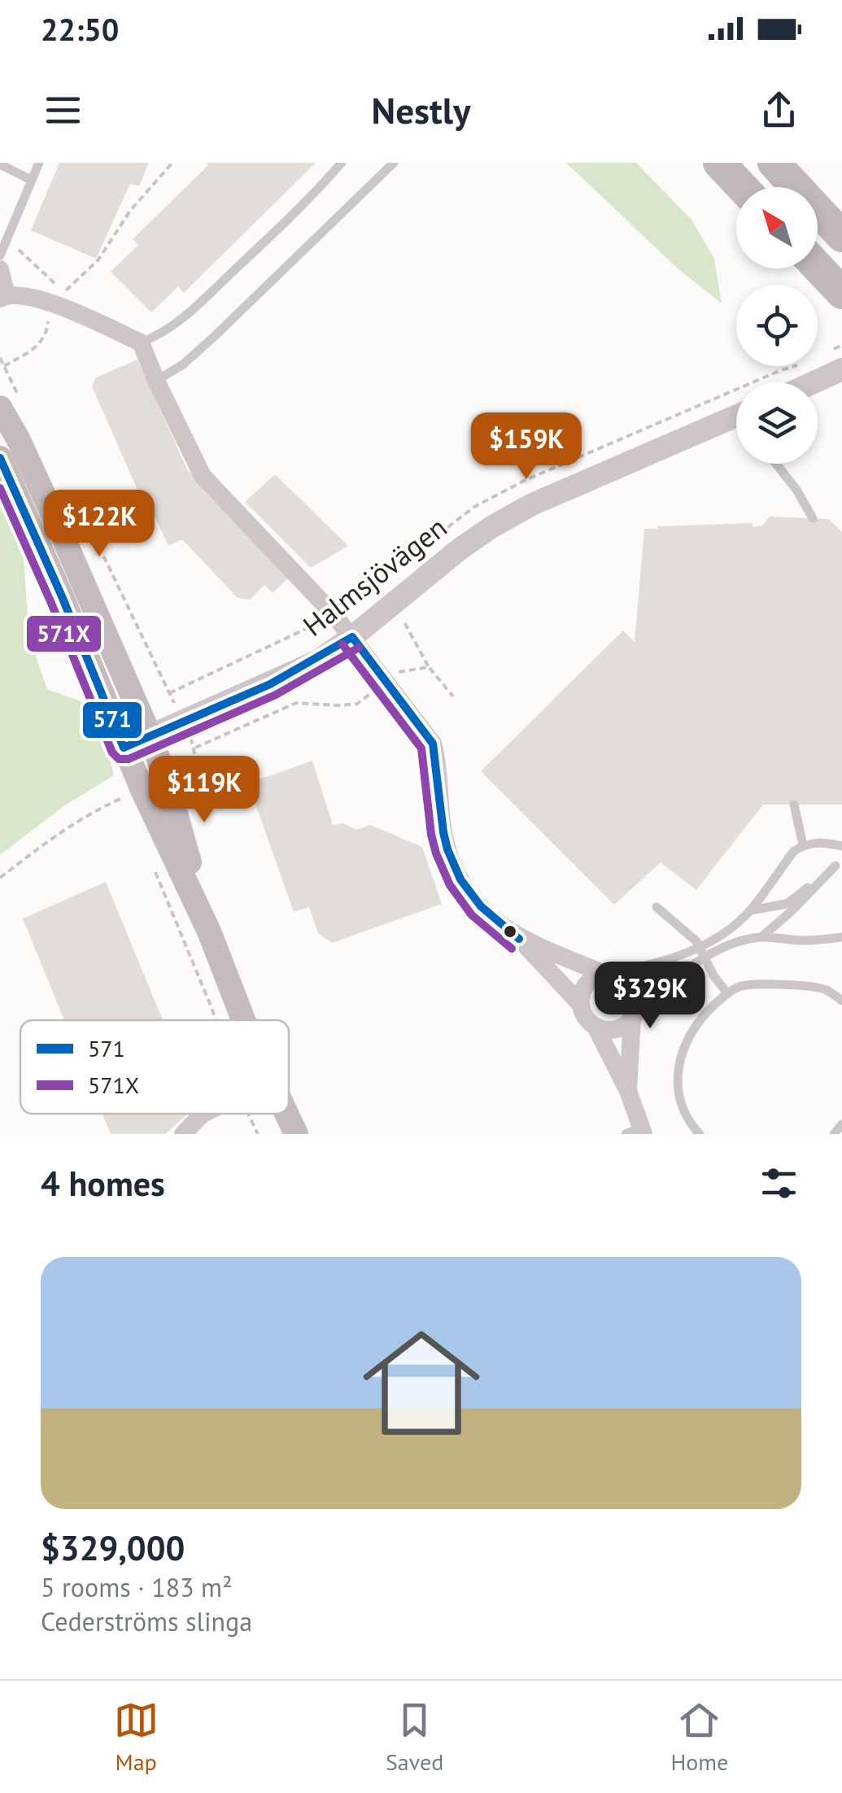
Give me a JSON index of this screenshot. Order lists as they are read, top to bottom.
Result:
{
  "streets": {
    "street": ["Halmsjövägen"]
  },
  "lines": ["transit line 571", "transit line 571X"],
  "legend": ["571", "571X"],
  "north": "top left",
  "page": {
    "status": "22:50",
    "header": "Nestly",
    "price": [
      "$159K",
      "$122K",
      "$119K",
      "$329K"
    ],
    "heading": "4 homes",
    "list": [
      {
        "name": "$329,000",
        "note": "5 rooms · 183 m² · Cederströms slinga"
      }
    ],
    "tabs": ["Map", "Saved", "Home"]
  }
}
